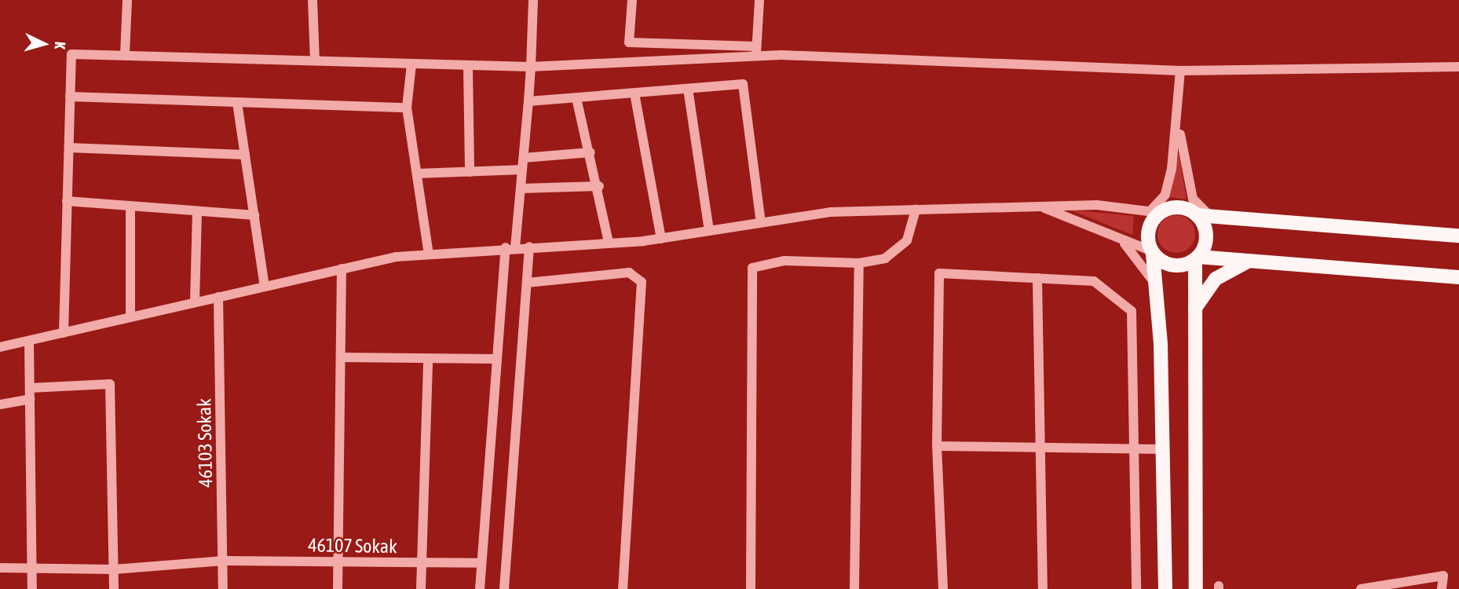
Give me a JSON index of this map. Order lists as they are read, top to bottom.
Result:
{
  "streets": {
    "street": ["46103 Sokak", "46107 Sokak"]
  },
  "crossings": [
    ["46103 Sokak", "46107 Sokak"]
  ],
  "north": "right"
}
